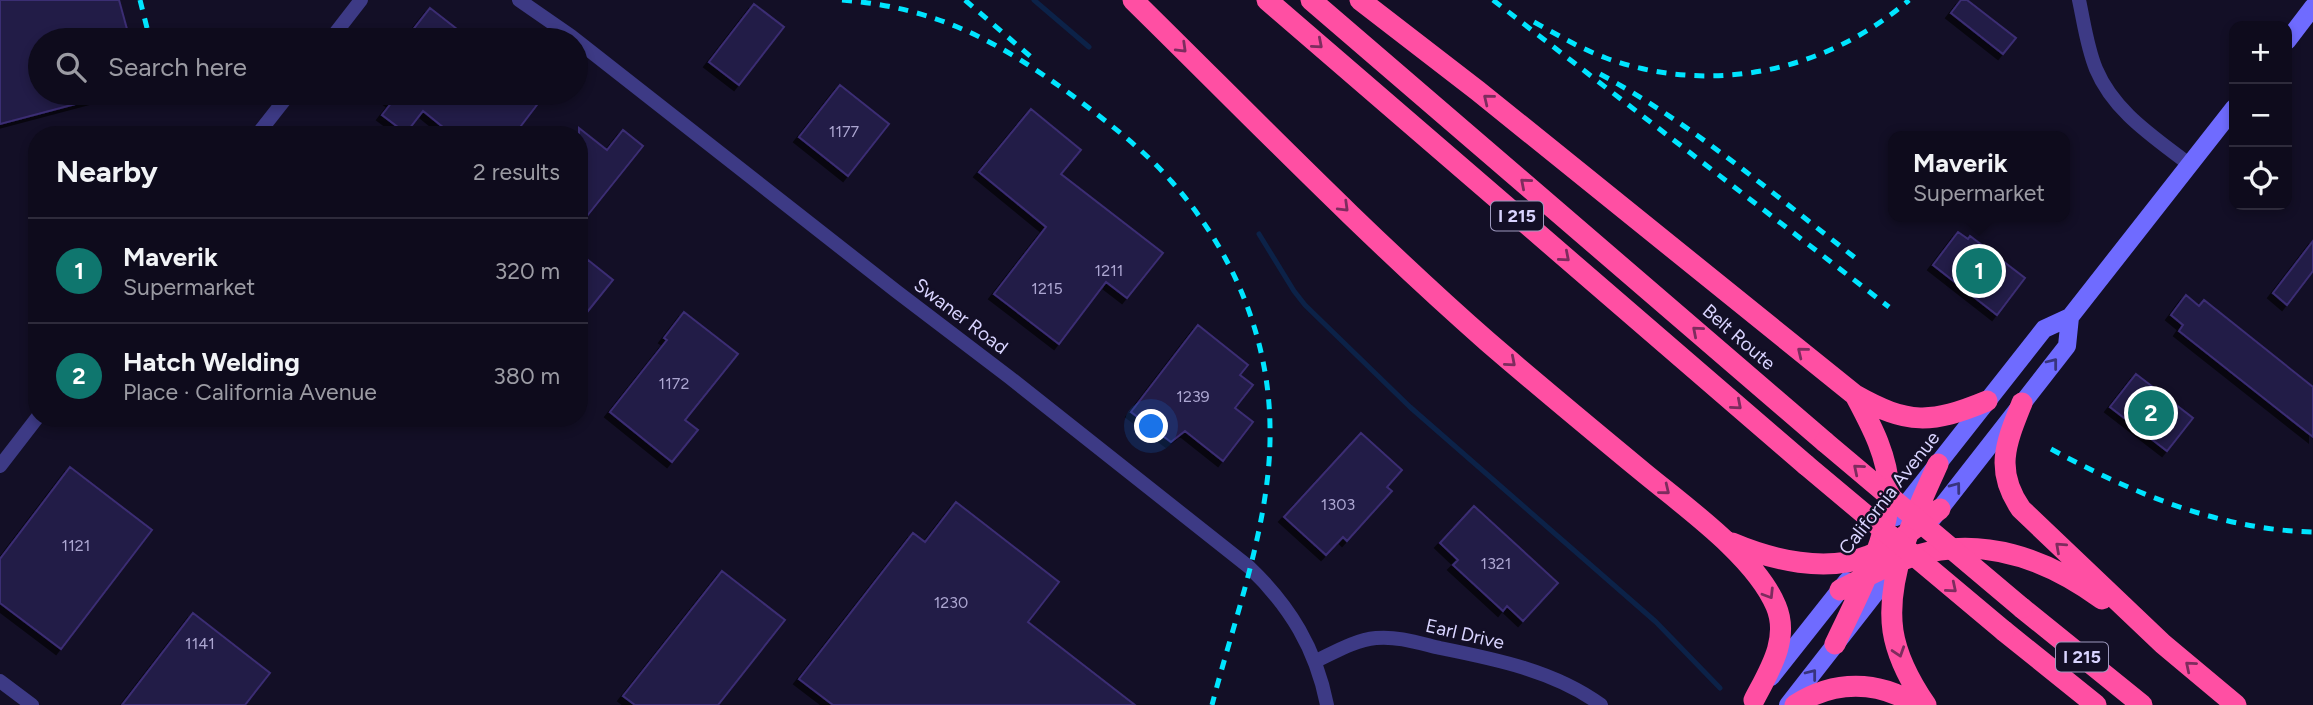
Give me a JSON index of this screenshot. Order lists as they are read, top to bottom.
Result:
{
  "streets": {
    "highway": ["I 215", "Belt Route"],
    "main road": ["California Avenue"],
    "street": ["Swaner Road", "Earl Drive"]
  },
  "crossings": [
    ["Swaner Road", "Earl Drive"]
  ],
  "house_numbers": [
    "1177",
    "1211",
    "1215",
    "1172",
    "1239",
    "1303",
    "1121",
    "1321",
    "1230",
    "1141"
  ],
  "page": {
    "map_buttons": ["+", "−"],
    "search": "Search here",
    "heading": ["Nearby", "2 results"],
    "popup": ["Maverik", "Supermarket"],
    "list": [
      {
        "mark": "1",
        "name": "Maverik",
        "note": "Supermarket",
        "value": "320 m"
      },
      {
        "mark": "2",
        "name": "Hatch Welding",
        "note": "Place · California Avenue",
        "value": "380 m"
      }
    ],
    "pins": ["1", "2"]
  }
}
